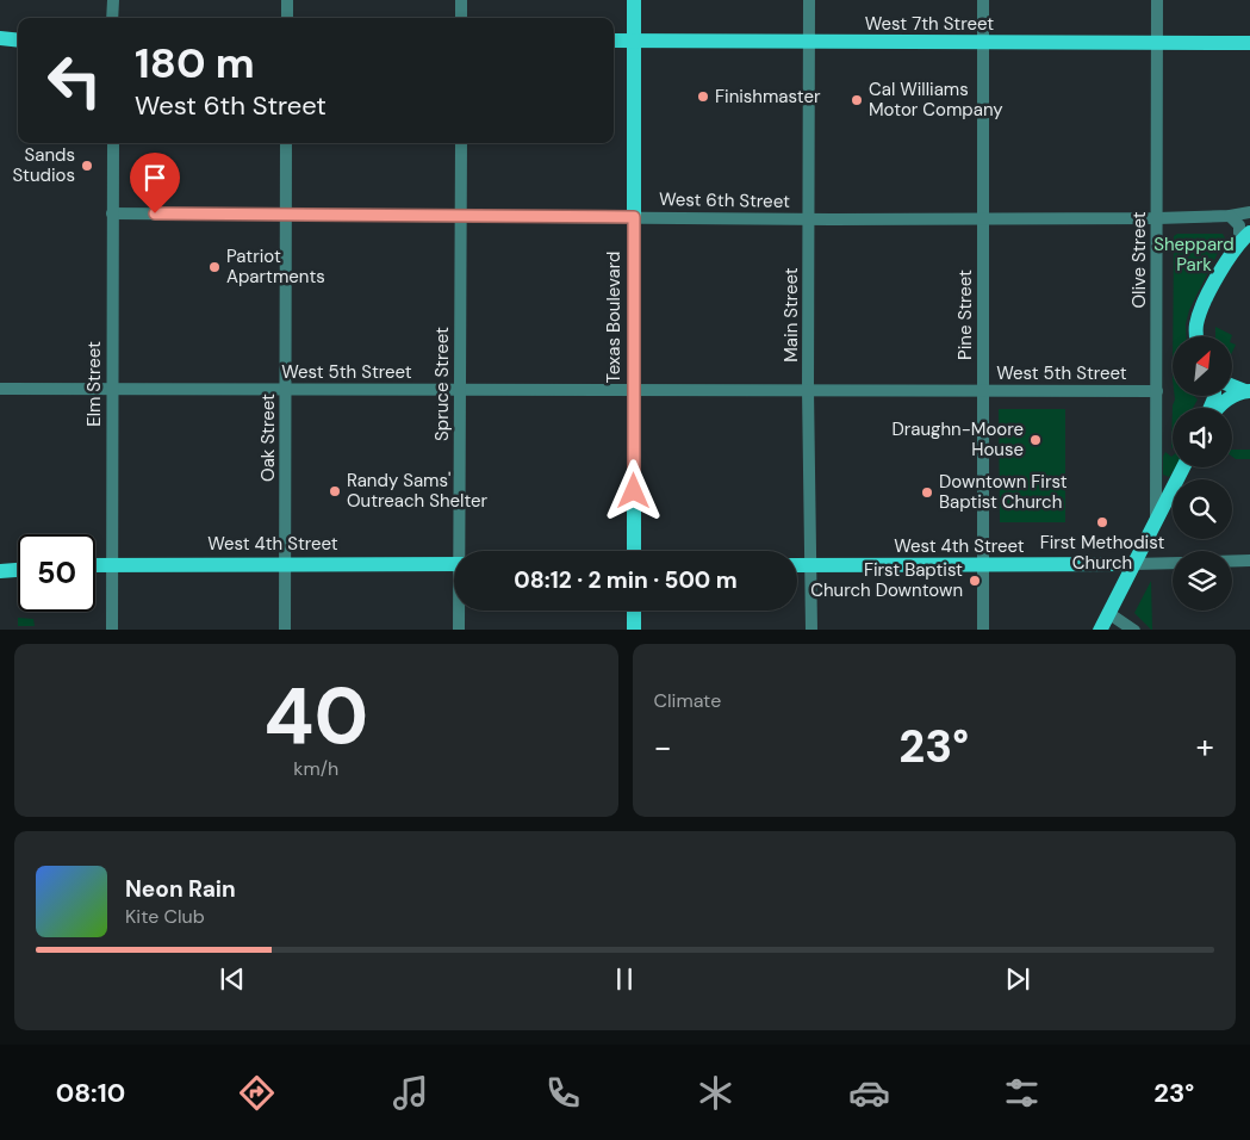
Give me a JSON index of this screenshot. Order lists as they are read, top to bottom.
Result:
{
  "streets": {
    "main road": ["West 7th Street", "Texas Boulevard", "West 4th Street"],
    "street": [
      "West 6th Street",
      "Olive Street",
      "Main Street",
      "Pine Street",
      "West 5th Street",
      "Elm Street",
      "Spruce Street",
      "Oak Street"
    ]
  },
  "crossings": [
    ["West 7th Street", "Olive Street"],
    ["West 7th Street", "Main Street"],
    ["West 7th Street", "Pine Street"],
    ["West 7th Street", "Texas Boulevard"],
    ["West 6th Street", "Olive Street"],
    ["West 6th Street", "Main Street"],
    ["West 6th Street", "Pine Street"],
    ["West 6th Street", "Texas Boulevard"],
    ["West 6th Street", "Elm Street"],
    ["West 6th Street", "Spruce Street"],
    ["West 6th Street", "Oak Street"],
    ["Olive Street", "West 5th Street"],
    ["Main Street", "West 5th Street"],
    ["Main Street", "West 4th Street"],
    ["Pine Street", "West 5th Street"],
    ["Pine Street", "West 4th Street"],
    ["Texas Boulevard", "West 5th Street"],
    ["West 5th Street", "Elm Street"],
    ["West 5th Street", "Spruce Street"],
    ["West 5th Street", "Oak Street"],
    ["Elm Street", "West 4th Street"],
    ["Oak Street", "West 4th Street"]
  ],
  "parks": ["Sheppard Park"],
  "places": [
    "Finishmaster",
    "Cal Williams Motor Company",
    "Sands Studios",
    "Patriot Apartments",
    "Draughn-Moore House",
    "Randy Sams' Outreach Shelter",
    "Downtown First Baptist Church",
    "First Methodist Church",
    "First Baptist Church Downtown"
  ],
  "north": "top right",
  "page": {
    "turn": ["180 m", "West 6th Street"],
    "limit": "50",
    "trip": "08:12 · 2 min · 500 m",
    "tile": [
      ["40", "km/h"],
      "Climate"
    ],
    "heat": ["−", "23°", "+"],
    "song": ["Neon Rain", "Kite Club"],
    "tabs": ["08:10", "23°"]
  }
}
